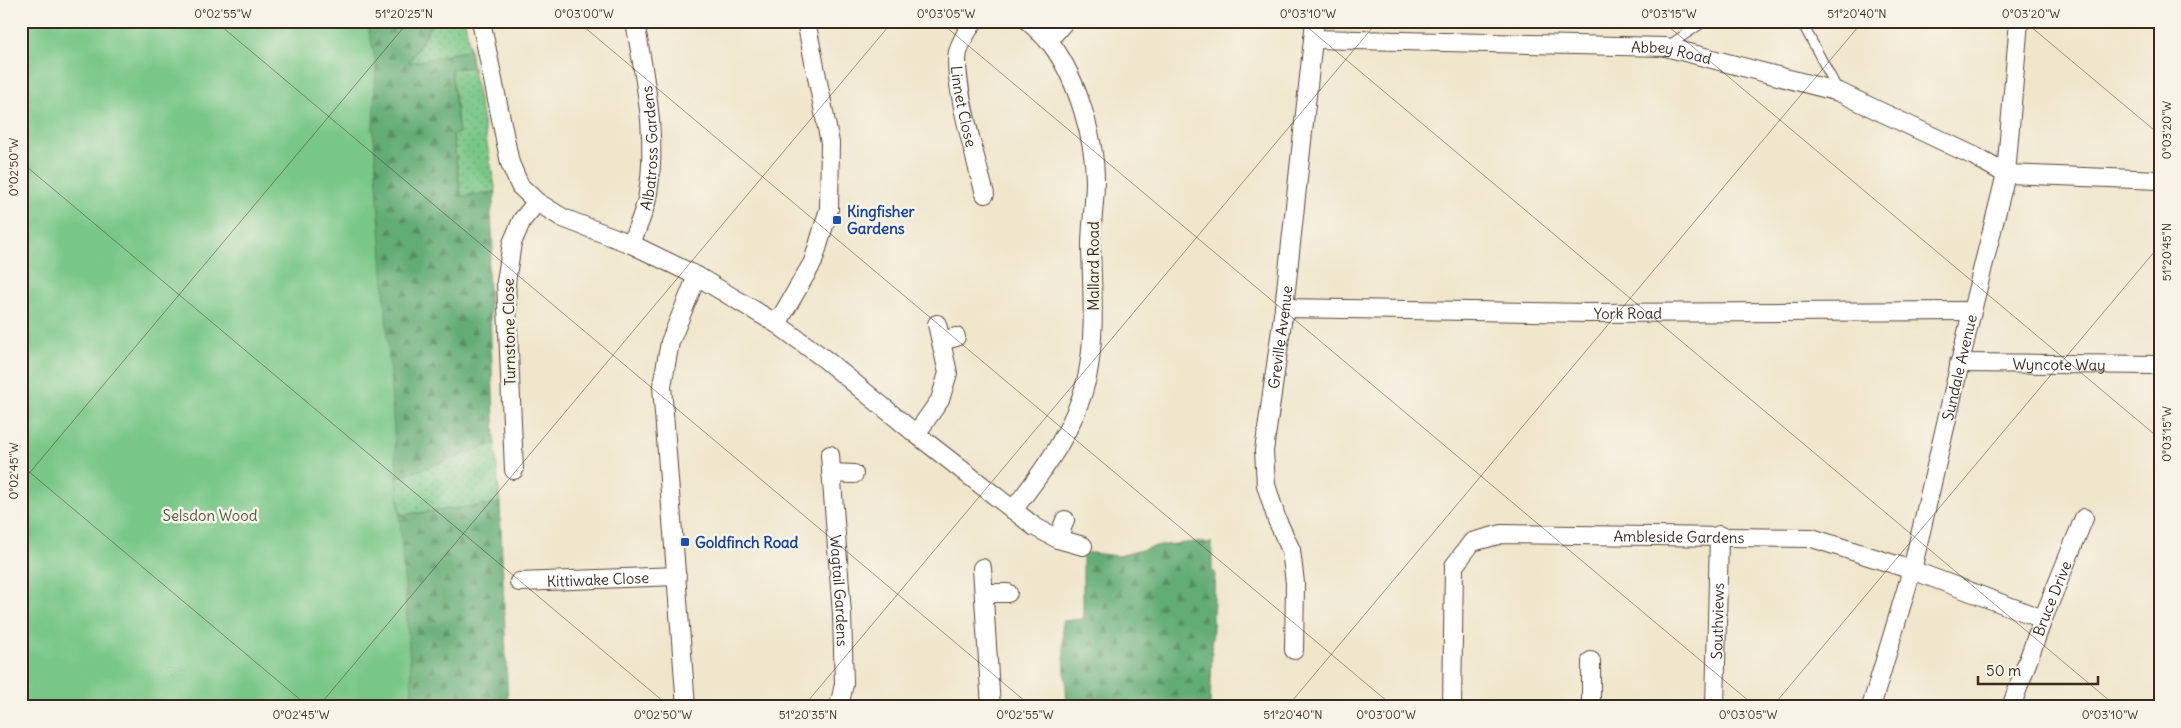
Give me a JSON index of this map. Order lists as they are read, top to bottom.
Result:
{
  "streets": {
    "street": [
      "Abbey Road",
      "Linnet Close",
      "Albatross Gardens",
      "Mallard Road",
      "York Road",
      "Turnstone Close",
      "Greville Avenue",
      "Wyncote Way",
      "Sundale Avenue",
      "Ambleside Gardens",
      "Kittiwake Close",
      "Wagtail Gardens",
      "Bruce Drive",
      "Southviews"
    ]
  },
  "crossings": [
    ["Abbey Road", "Greville Avenue"],
    ["Abbey Road", "Sundale Avenue"],
    ["York Road", "Greville Avenue"],
    ["York Road", "Sundale Avenue"],
    ["Wyncote Way", "Sundale Avenue"],
    ["Sundale Avenue", "Ambleside Gardens"],
    ["Ambleside Gardens", "Bruce Drive"],
    ["Ambleside Gardens", "Southviews"]
  ],
  "parks": ["Selsdon Wood"],
  "places": {
    "transit": ["Kingfisher Gardens", "Goldfinch Road"]
  },
  "scale_bar": "50 m",
  "coordinates": [
    "0°02'55\"W",
    "51°20'25\"N",
    "0°03'00\"W",
    "0°03'05\"W",
    "0°03'10\"W",
    "0°03'15\"W",
    "51°20'40\"N",
    "0°03'20\"W",
    "0°02'50\"W",
    "51°20'45\"N",
    "0°02'45\"W",
    "51°20'35\"N"
  ]
}
